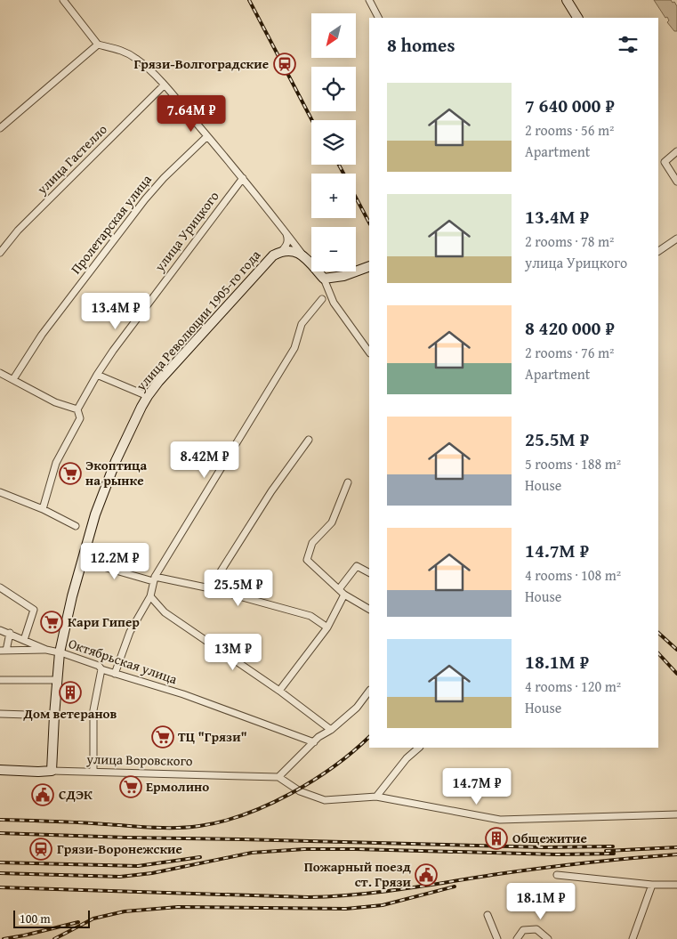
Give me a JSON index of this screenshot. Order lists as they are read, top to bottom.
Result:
{
  "streets": {
    "street": [
      "улица Гастелло",
      "Пролетарская улица",
      "улица Урицкого",
      "улица Революции 1905-го года",
      "Октябрьская улица",
      "улица Воровского"
    ]
  },
  "crossings": [
    ["улица Революции 1905-го года", "Октябрьская улица"],
    ["улица Революции 1905-го года", "улица Воровского"]
  ],
  "places": {
    "station": ["Грязи-Волгоградские", "Грязи-Воронежские"],
    "supermarket": [
      "Экоптица на рынке",
      "Кари Гипер",
      "ТЦ \"Грязи\"",
      "Ермолино"
    ],
    "building": ["Дом ветеранов", "Общежитие"],
    "public building": ["СДЭК", "Пожарный поезд ст. Грязи"]
  },
  "scale_bar": "100 m",
  "north": "bottom left",
  "page": {
    "map_buttons": ["+", "−"],
    "heading": "8 homes",
    "list": [
      {
        "name": "7 640 000 ₽",
        "note": "2 rooms · 56 m² · Apartment"
      },
      {
        "name": "13.4M ₽",
        "note": "2 rooms · 78 m² · улица Урицкого"
      },
      {
        "name": "8 420 000 ₽",
        "note": "2 rooms · 76 m² · Apartment"
      },
      {
        "name": "25.5M ₽",
        "note": "5 rooms · 188 m² · House"
      },
      {
        "name": "14.7M ₽",
        "note": "4 rooms · 108 m² · House"
      },
      {
        "name": "18.1M ₽",
        "note": "4 rooms · 120 m² · House"
      }
    ],
    "price": [
      "7.64M ₽",
      "13.4M ₽",
      "8.42M ₽",
      "12.2M ₽",
      "25.5M ₽",
      "13M ₽",
      "14.7M ₽",
      "18.1M ₽"
    ],
    "scale": "100 m"
  }
}
